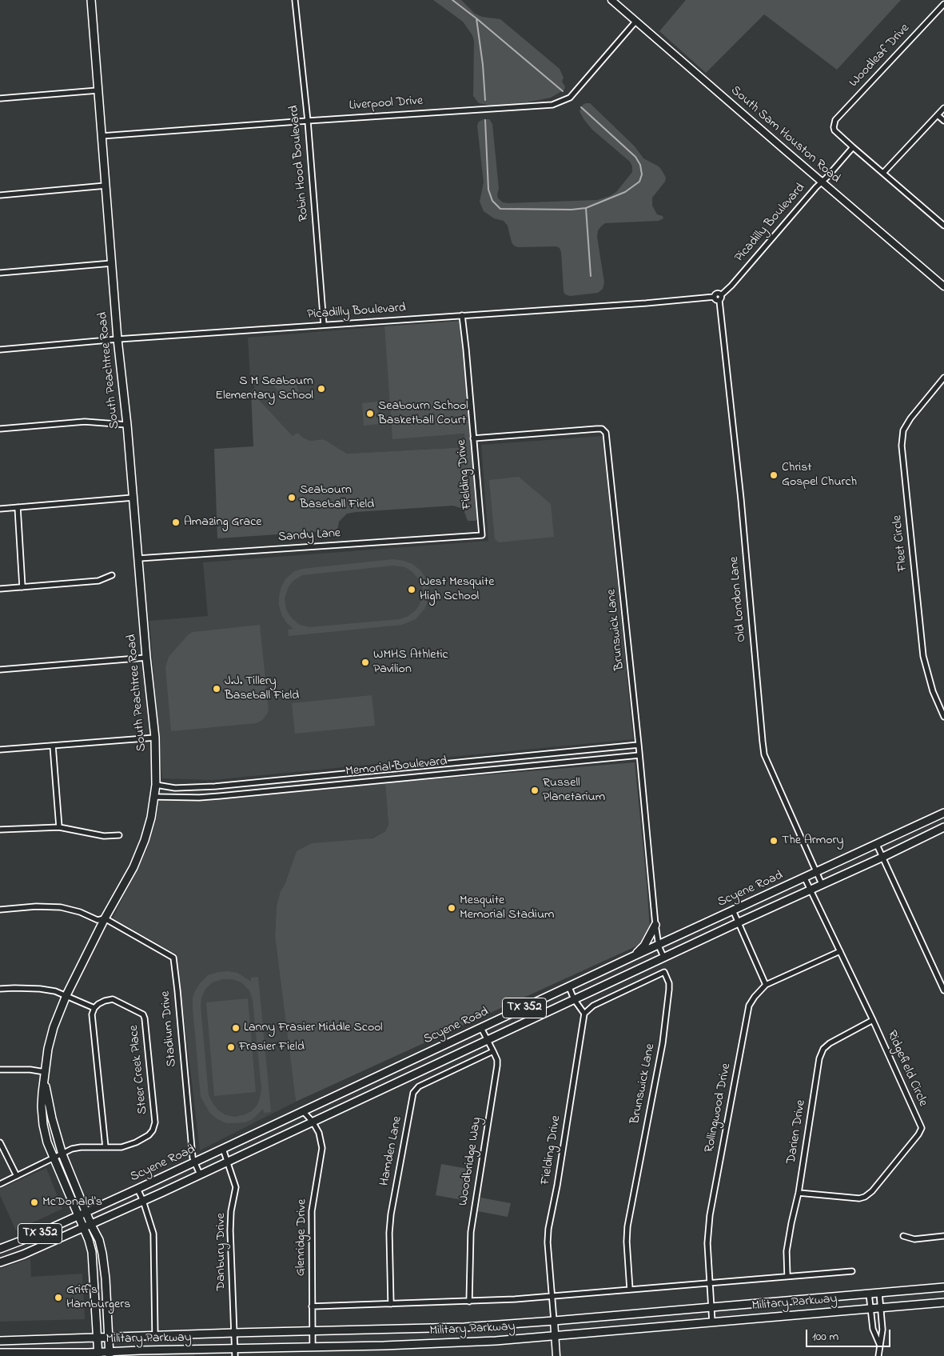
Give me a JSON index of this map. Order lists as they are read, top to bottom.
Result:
{
  "streets": {
    "main road": [
      "South Peachtree Road",
      "Scyene Road",
      "TX 352",
      "Military Parkway"
    ],
    "street": [
      "Woodleaf Drive",
      "Liverpool Drive",
      "South Sam Houston Road",
      "Robin Hood Boulevard",
      "Picadilly Boulevard",
      "Fielding Drive",
      "Sandy Lane",
      "Fleet Circle",
      "Old London Lane",
      "Brunswick Lane",
      "Memorial Boulevard",
      "Stadium Drive",
      "Ridgefield Circle",
      "Steer Creek Place",
      "Rollingwood Drive",
      "Darien Drive",
      "Hamden Lane",
      "Woodbridge Way",
      "Glenridge Drive",
      "Danbury Drive"
    ]
  },
  "crossings": [
    ["Woodleaf Drive", "Picadilly Boulevard"],
    ["Liverpool Drive", "South Sam Houston Road"],
    ["Liverpool Drive", "Robin Hood Boulevard"],
    ["Liverpool Drive", "South Peachtree Road"],
    ["South Sam Houston Road", "Picadilly Boulevard"],
    ["Robin Hood Boulevard", "Picadilly Boulevard"],
    ["Picadilly Boulevard", "South Peachtree Road"],
    ["Picadilly Boulevard", "Fielding Drive"],
    ["Picadilly Boulevard", "Old London Lane"],
    ["South Peachtree Road", "Sandy Lane"],
    ["South Peachtree Road", "Memorial Boulevard"],
    ["South Peachtree Road", "Scyene Road"],
    ["South Peachtree Road", "Stadium Drive"],
    ["South Peachtree Road", "Military Parkway"],
    ["Fielding Drive", "Sandy Lane"],
    ["Fielding Drive", "Brunswick Lane"],
    ["Fielding Drive", "Military Parkway"],
    ["Old London Lane", "Scyene Road"],
    ["Brunswick Lane", "Memorial Boulevard"],
    ["Brunswick Lane", "Scyene Road"],
    ["Scyene Road", "Stadium Drive"],
    ["Scyene Road", "Ridgefield Circle"],
    ["Scyene Road", "Woodbridge Way"],
    ["Scyene Road", "Glenridge Drive"],
    ["Scyene Road", "Danbury Drive"],
    ["Ridgefield Circle", "Darien Drive"],
    ["Rollingwood Drive", "Military Parkway"],
    ["Hamden Lane", "Woodbridge Way"],
    ["Glenridge Drive", "Military Parkway"],
    ["Danbury Drive", "Military Parkway"]
  ],
  "places": [
    "S M Seabourn Elementary School",
    "Seabourn School Basketball Court",
    "Christ Gospel Church",
    "Seabourn Baseball Field",
    "Amazing Grace",
    "West Mesquite High School",
    "WMHS Athletic Pavilion",
    "J.J. Tillery Baseball Field",
    "Russell Planetarium",
    "The Armory",
    "Mesquite Memorial Stadium",
    "Lanny Frasier Middle Scool",
    "Frasier Field",
    "McDonald's",
    "Griff's Hamburgers"
  ],
  "scale_bar": "100 m"
}
